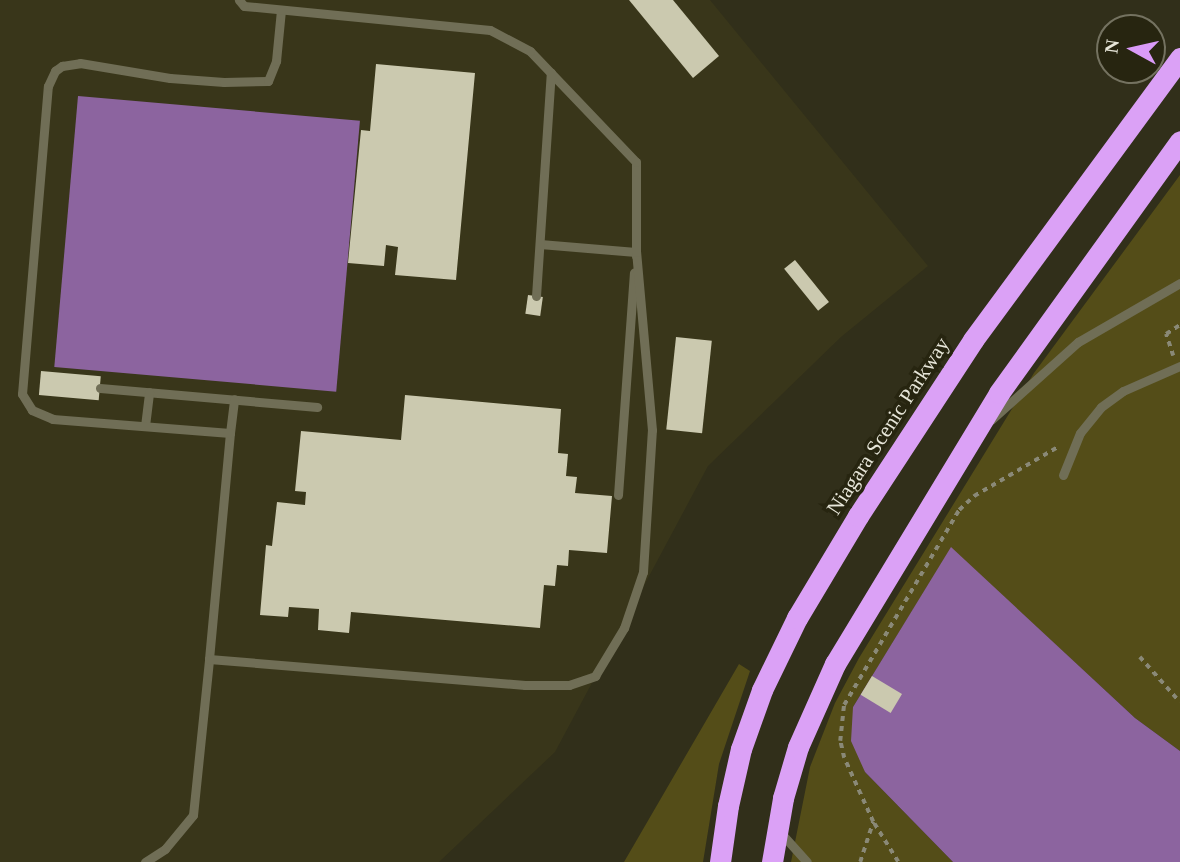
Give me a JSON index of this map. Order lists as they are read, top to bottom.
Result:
{
  "streets": {
    "highway": ["Niagara Scenic Parkway"]
  },
  "north": "left"
}
